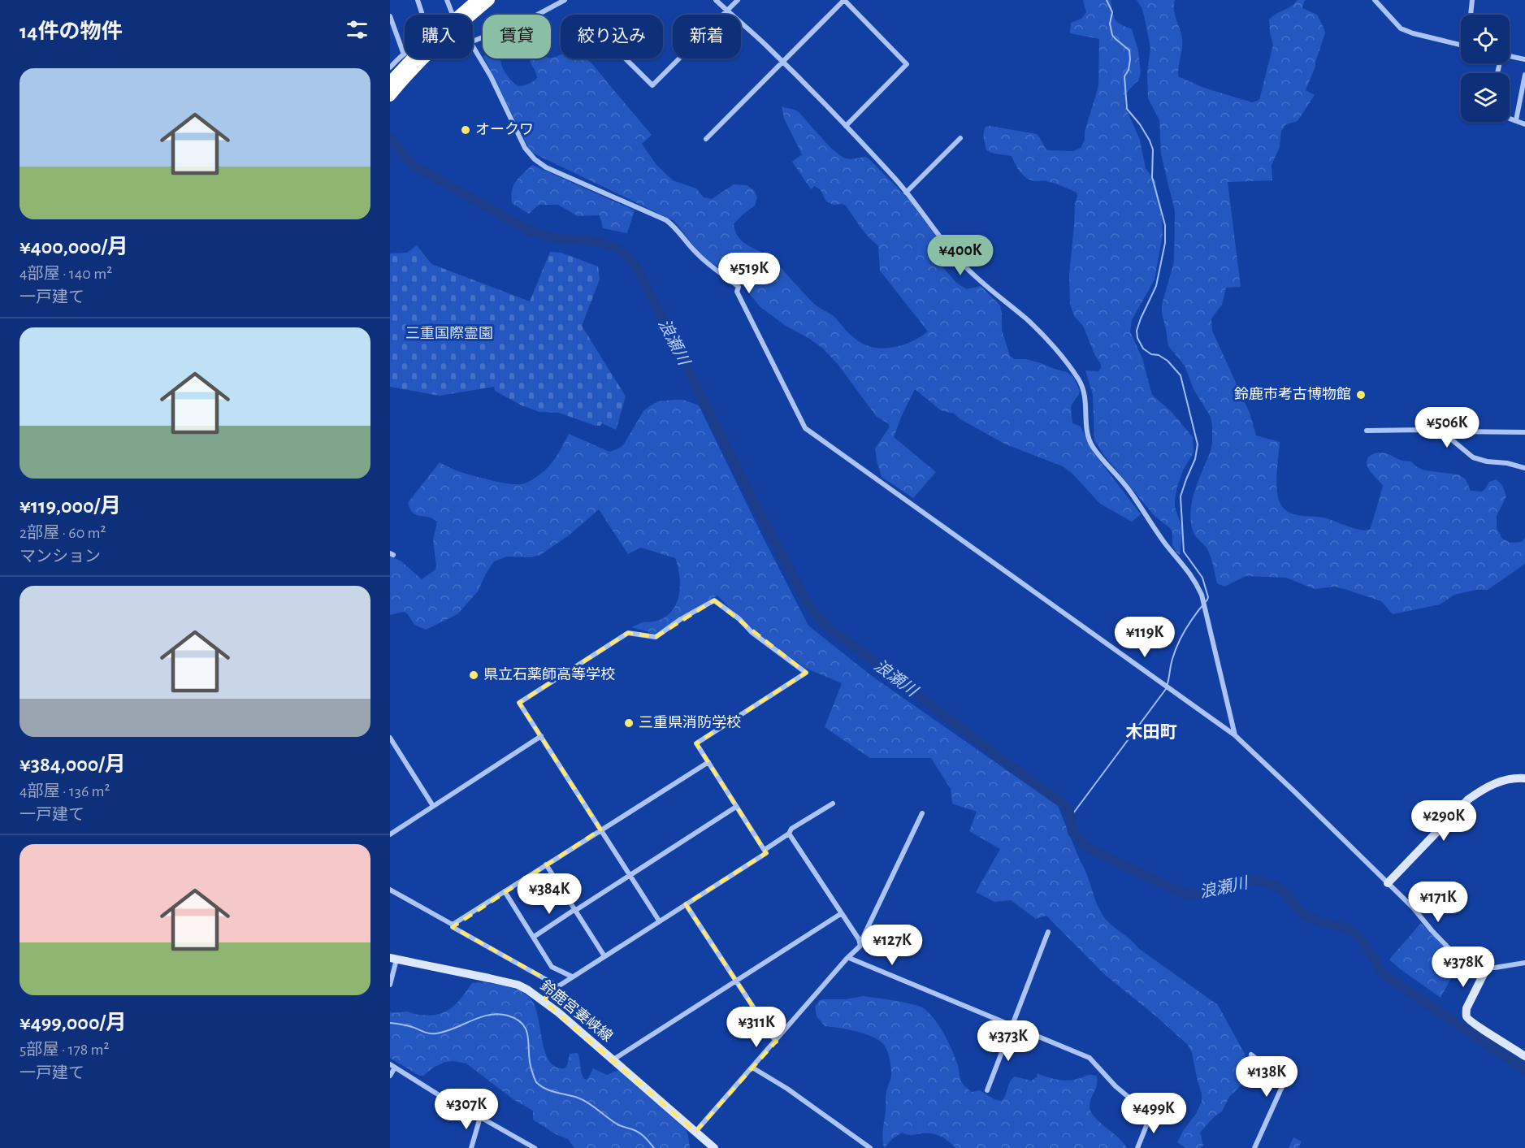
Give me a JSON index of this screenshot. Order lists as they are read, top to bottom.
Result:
{
  "streets": {
    "main road": ["鈴鹿宮妻峡線"]
  },
  "districts": ["木田町"],
  "water": ["浪瀬川"],
  "parks": ["三重国際霊園"],
  "places": [
    "オークワ",
    "鈴鹿市考古博物館",
    "県立石薬師高等学校",
    "三重県消防学校"
  ],
  "page": {
    "heading": "14件の物件",
    "chip": [
      "購入",
      "賃貸",
      "絞り込み",
      "新着"
    ],
    "list": [
      {
        "name": "¥400,000/月",
        "note": "4部屋 · 140 m² · 一戸建て"
      },
      {
        "name": "¥119,000/月",
        "note": "2部屋 · 60 m² · マンション"
      },
      {
        "name": "¥384,000/月",
        "note": "4部屋 · 136 m² · 一戸建て"
      },
      {
        "name": "¥499,000/月",
        "note": "5部屋 · 178 m² · 一戸建て"
      }
    ],
    "price": [
      "¥400K",
      "¥519K",
      "¥506K",
      "¥119K",
      "¥290K",
      "¥384K",
      "¥171K",
      "¥127K",
      "¥378K",
      "¥311K",
      "¥373K",
      "¥138K",
      "¥307K",
      "¥499K"
    ]
  }
}
